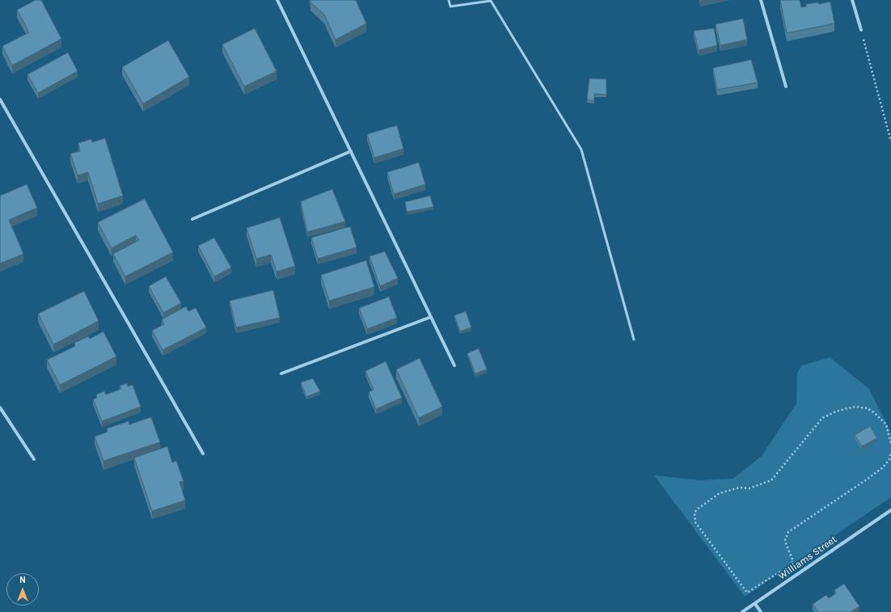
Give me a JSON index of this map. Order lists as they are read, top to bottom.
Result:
{
  "streets": {
    "street": ["Williams Street"]
  },
  "north": "top"
}
